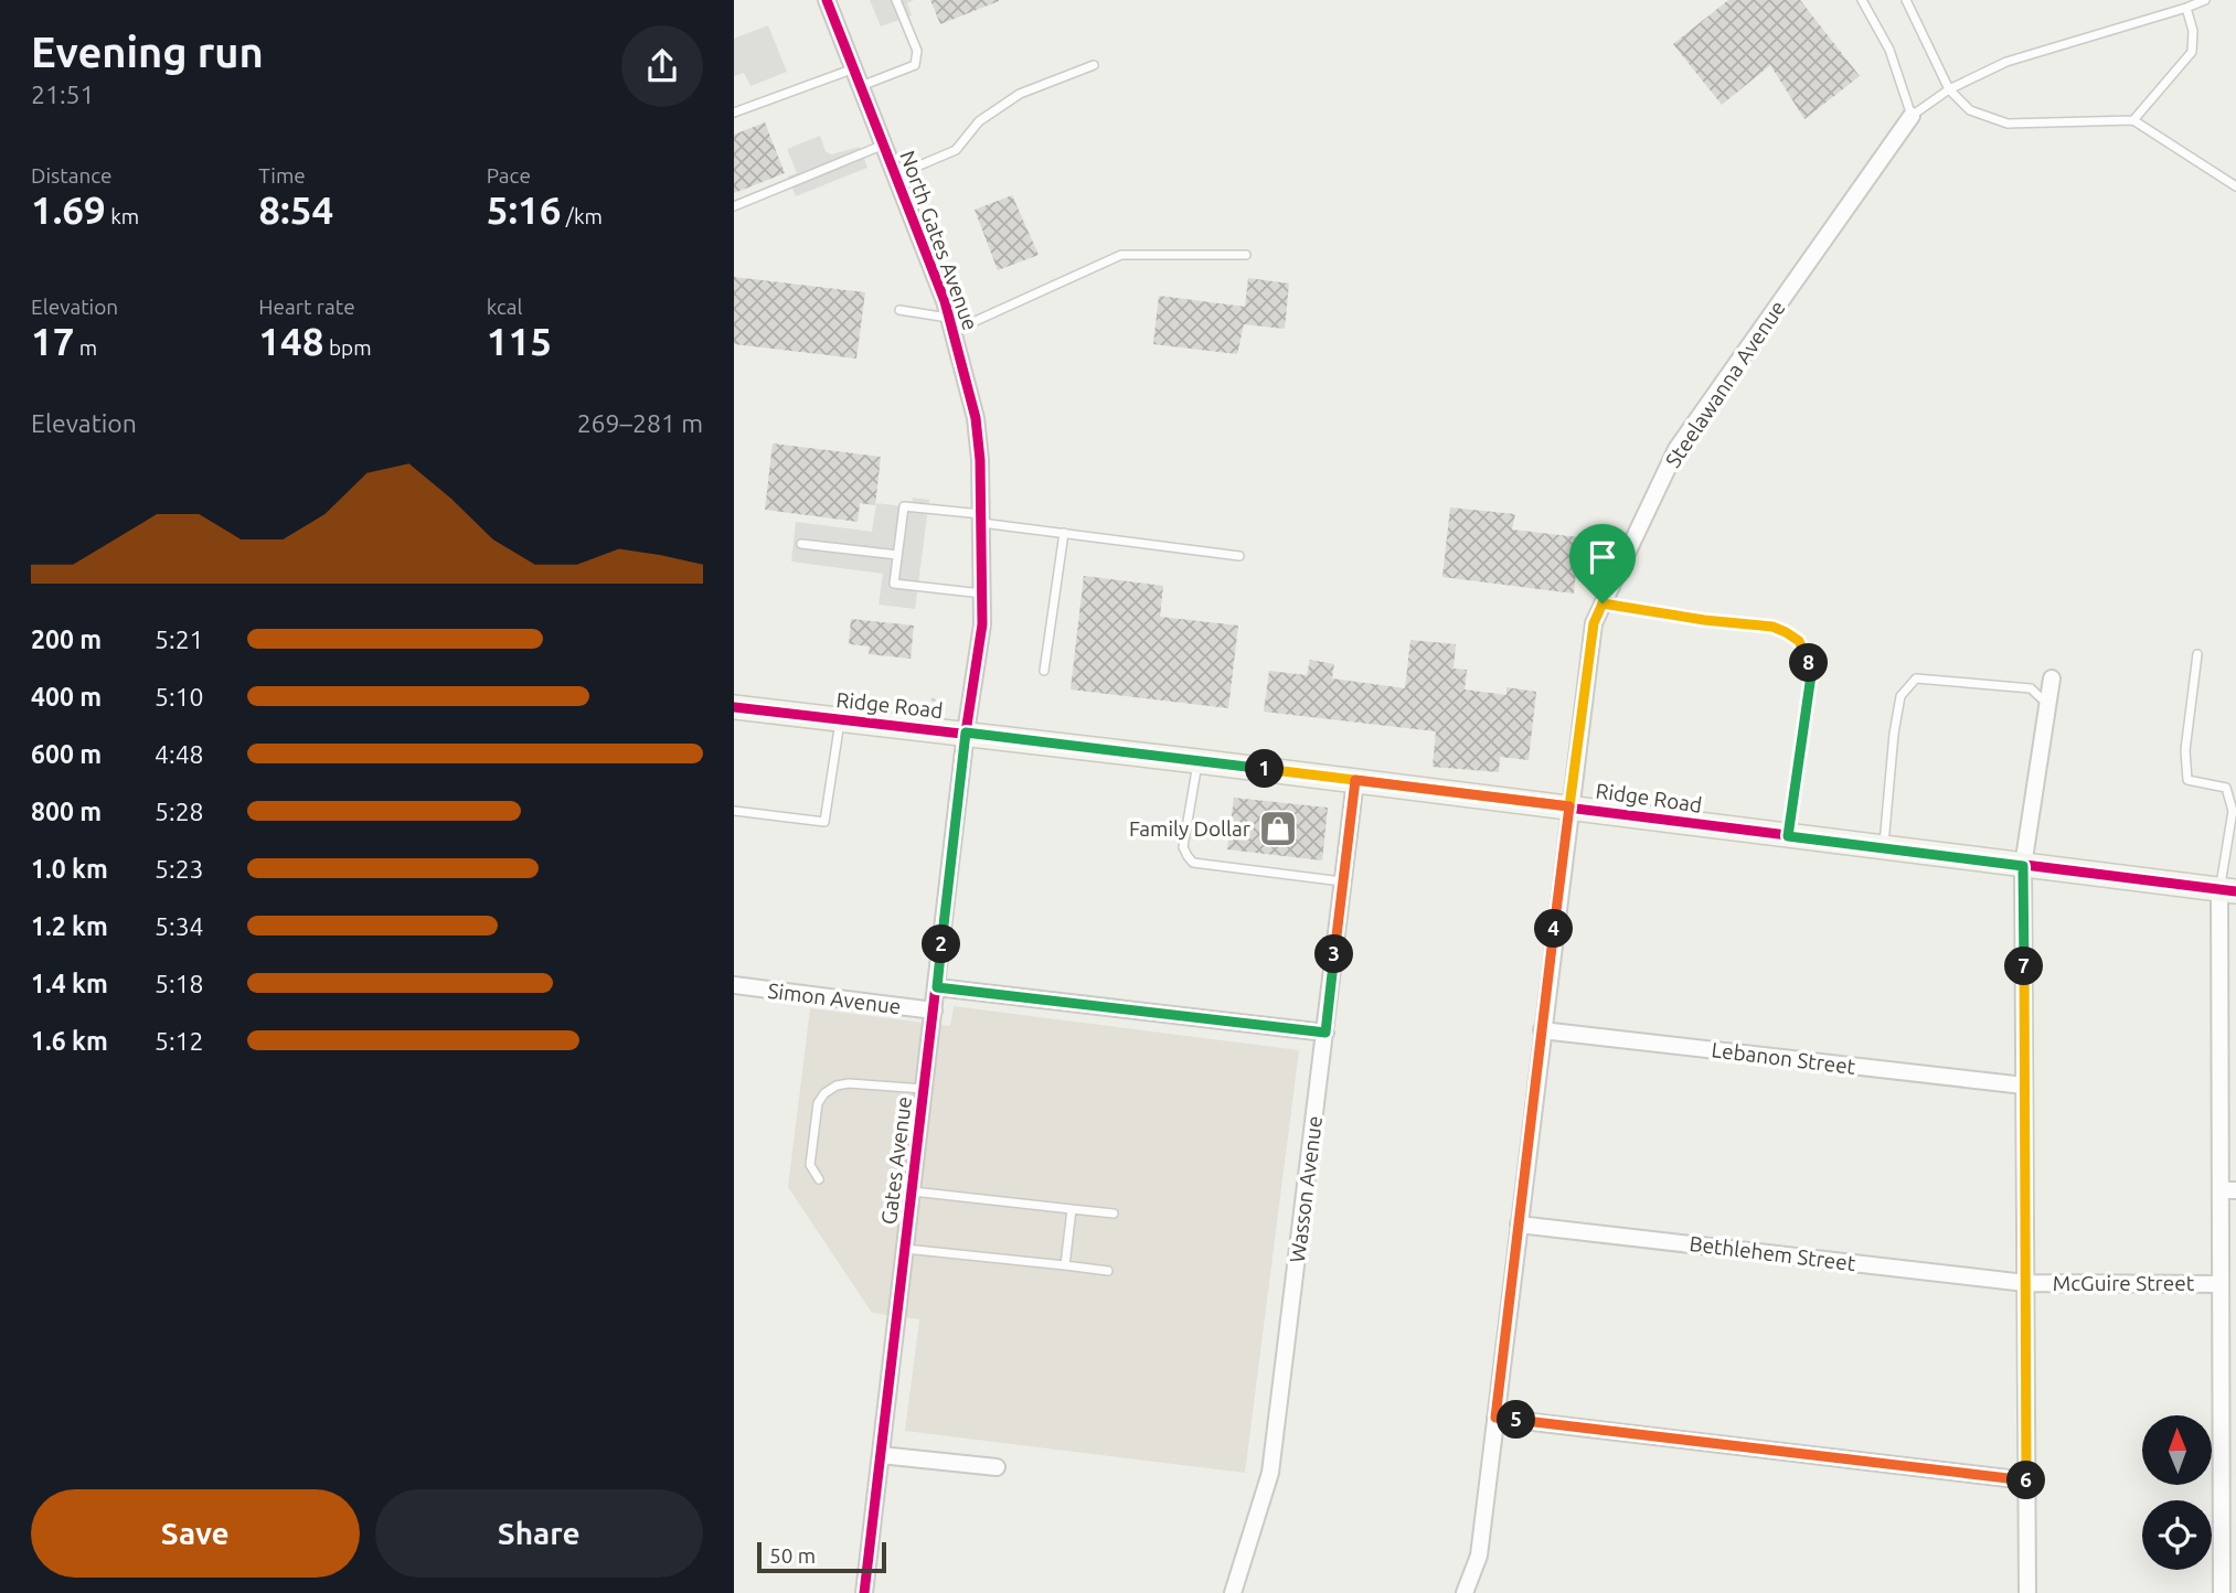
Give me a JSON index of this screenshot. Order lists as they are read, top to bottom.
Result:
{
  "streets": {
    "main road": ["Ridge Road"],
    "street": [
      "North Gates Avenue",
      "Steelawanna Avenue",
      "Simon Avenue",
      "Lebanon Street",
      "Gates Avenue",
      "Wasson Avenue",
      "Bethlehem Street",
      "McGuire Street"
    ]
  },
  "crossings": [
    ["North Gates Avenue", "Ridge Road"],
    ["North Gates Avenue", "Gates Avenue"],
    ["Steelawanna Avenue", "Ridge Road"],
    ["Steelawanna Avenue", "Lebanon Street"],
    ["Steelawanna Avenue", "Bethlehem Street"],
    ["Ridge Road", "Gates Avenue"],
    ["Ridge Road", "Wasson Avenue"],
    ["Simon Avenue", "Gates Avenue"],
    ["Bethlehem Street", "McGuire Street"]
  ],
  "places": {
    "shop": ["Family Dollar"]
  },
  "scale_bar": "50 m",
  "north": "top",
  "page": {
    "heading": ["Evening run", "21:51"],
    "stats": [
      ["Distance", "1.69 km"],
      ["Time", "8:54"],
      ["Pace", "5:16 /km"],
      ["Elevation", "17 m"],
      ["Heart rate", "148 bpm"],
      ["kcal", "115"]
    ],
    "chart": ["Elevation", "269–281 m"],
    "list": [
      {
        "name": "200 m",
        "note": "5:21"
      },
      {
        "name": "400 m",
        "note": "5:10"
      },
      {
        "name": "600 m",
        "note": "4:48"
      },
      {
        "name": "800 m",
        "note": "5:28"
      },
      {
        "name": "1.0 km",
        "note": "5:23"
      },
      {
        "name": "1.2 km",
        "note": "5:34"
      },
      {
        "name": "1.4 km",
        "note": "5:18"
      },
      {
        "name": "1.6 km",
        "note": "5:12"
      }
    ],
    "pins": [
      "8",
      "1",
      "4",
      "2",
      "3",
      "7",
      "5",
      "6"
    ],
    "buttons": ["Save", "Share"],
    "scale": "50 m"
  }
}
